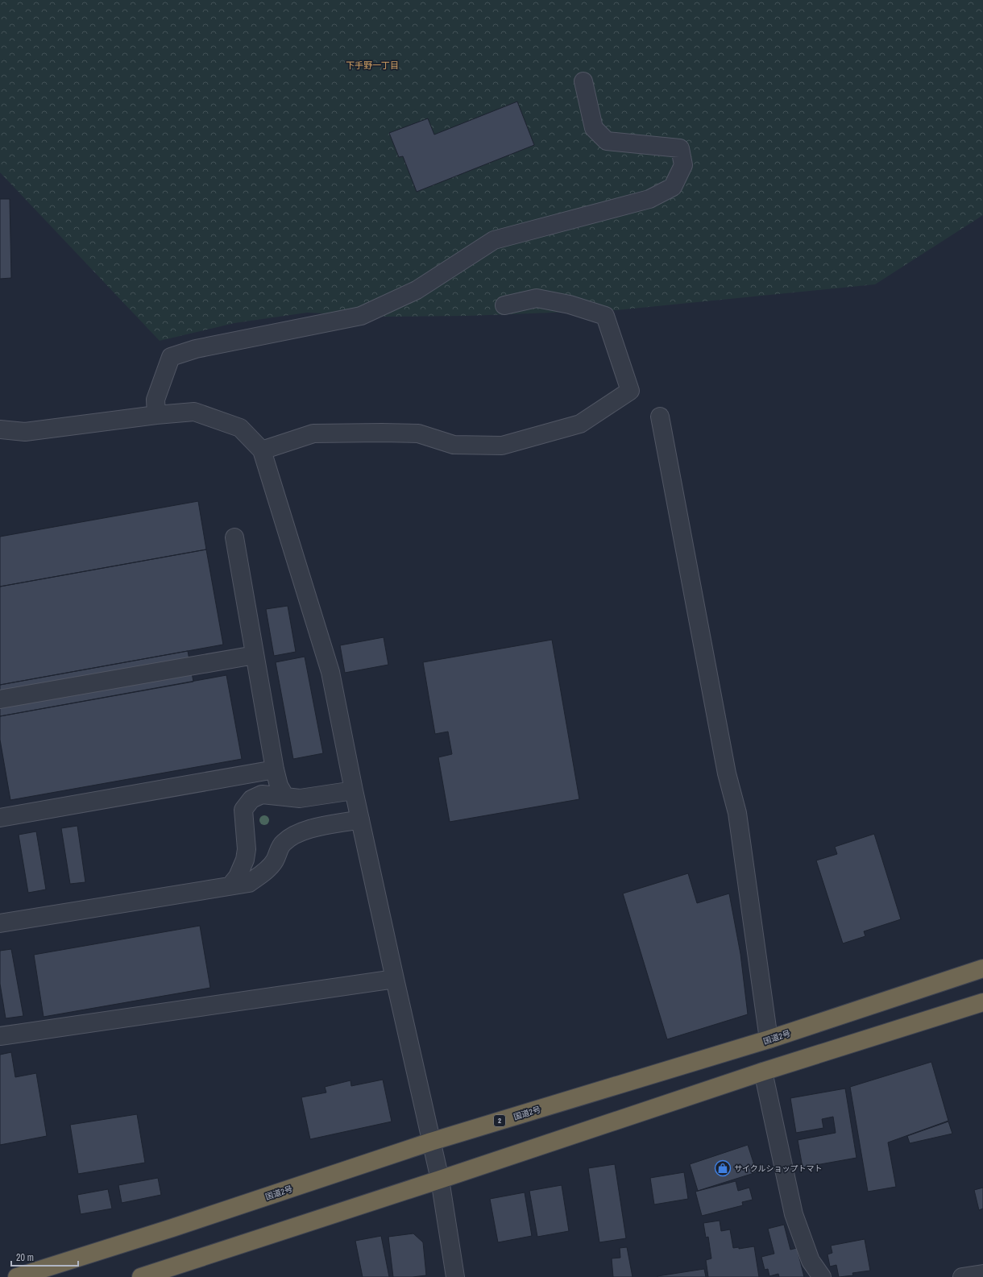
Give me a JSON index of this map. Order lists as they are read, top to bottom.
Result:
{
  "streets": {
    "highway": ["国道2号", "2"]
  },
  "districts": ["下手野一丁目"],
  "places": {
    "shop": ["サイクルショップトマト"]
  },
  "scale_bar": "20 m"
}
